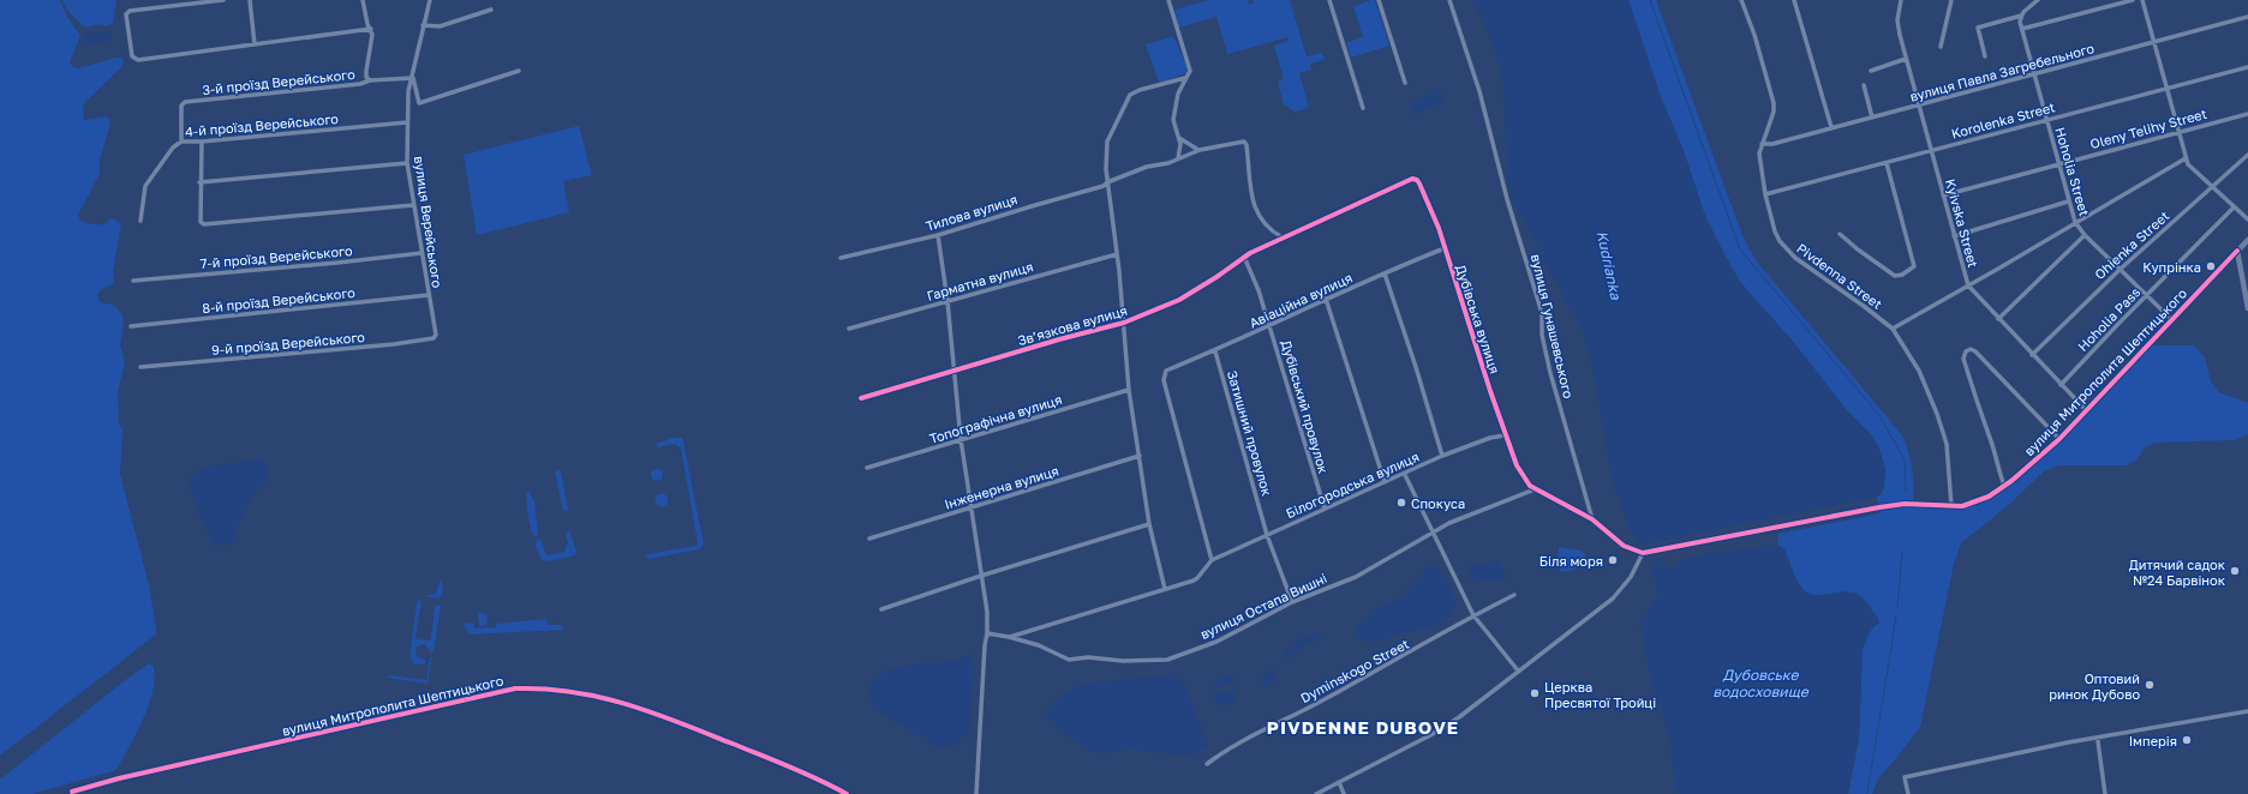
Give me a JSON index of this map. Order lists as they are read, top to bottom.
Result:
{
  "streets": {
    "street": [
      "вулиця Павла Загребельного",
      "3-й проїзд Верейського",
      "Korolenka Street",
      "4-й проїзд Верейського",
      "Oleny Telihy Street",
      "Hoholia Street",
      "Тилова вулиця",
      "вулиця Верейського",
      "Kyivska Street",
      "Ohienka Street",
      "7-й проїзд Верейського",
      "Pivdenna Street",
      "Гарматна вулиця",
      "8-й проїзд Верейського",
      "Авіаційна вулиця",
      "Дубівська вулиця",
      "Hoholia Pass",
      "Звʼязкова вулиця",
      "вулиця Гунашевського",
      "9-й проїзд Верейського",
      "вулиця Митрополита Шептицького",
      "Дубівський провулок",
      "Топографічна вулиця",
      "Затишний провулок",
      "Білогородська вулиця",
      "Інженерна вулиця",
      "вулиця Остапа Вишні",
      "Dyminskogo Street"
    ]
  },
  "crossings": [
    ["вулиця Павла Загребельного", "Hoholia Street"],
    ["вулиця Павла Загребельного", "Kyivska Street"],
    ["вулиця Павла Загребельного", "Pivdenna Street"],
    ["3-й проїзд Верейського", "4-й проїзд Верейського"],
    ["3-й проїзд Верейського", "вулиця Верейського"],
    ["Korolenka Street", "Hoholia Street"],
    ["Korolenka Street", "Kyivska Street"],
    ["Korolenka Street", "Pivdenna Street"],
    ["4-й проїзд Верейського", "вулиця Верейського"],
    ["Oleny Telihy Street", "Hoholia Street"],
    ["Oleny Telihy Street", "Kyivska Street"],
    ["Hoholia Street", "Ohienka Street"],
    ["Hoholia Street", "Hoholia Pass"],
    ["Hoholia Street", "вулиця Митрополита Шептицького"],
    ["Тилова вулиця", "Дубівська вулиця"],
    ["вулиця Верейського", "7-й проїзд Верейського"],
    ["вулиця Верейського", "8-й проїзд Верейського"],
    ["вулиця Верейського", "9-й проїзд Верейського"],
    ["Kyivska Street", "Ohienka Street"],
    ["Kyivska Street", "Hoholia Pass"],
    ["Kyivska Street", "вулиця Митрополита Шептицького"],
    ["Pivdenna Street", "вулиця Митрополита Шептицького"],
    ["Авіаційна вулиця", "Дубівська вулиця"],
    ["Авіаційна вулиця", "Дубівський провулок"],
    ["Авіаційна вулиця", "Затишний провулок"],
    ["Авіаційна вулиця", "Білогородська вулиця"],
    ["Дубівська вулиця", "Звʼязкова вулиця"],
    ["Дубівська вулиця", "вулиця Гунашевського"],
    ["Дубівська вулиця", "вулиця Митрополита Шептицького"],
    ["Дубівська вулиця", "Білогородська вулиця"],
    ["Дубівська вулиця", "вулиця Остапа Вишні"],
    ["Звʼязкова вулиця", "Дубівський провулок"],
    ["Дубівський провулок", "Білогородська вулиця"],
    ["Затишний провулок", "Білогородська вулиця"],
    ["Затишний провулок", "вулиця Остапа Вишні"]
  ],
  "districts": ["PIVDENNE DUBOVE"],
  "water": ["Kudrianka", "Дубовське водосховище"],
  "places": [
    "Купрінка",
    "Спокуса",
    "Біля моря",
    "Дитячий садок №24 Барвінок",
    "Оптовий ринок Дубово",
    "Церква Пресвятої Тройці",
    "Імперія"
  ]
}
